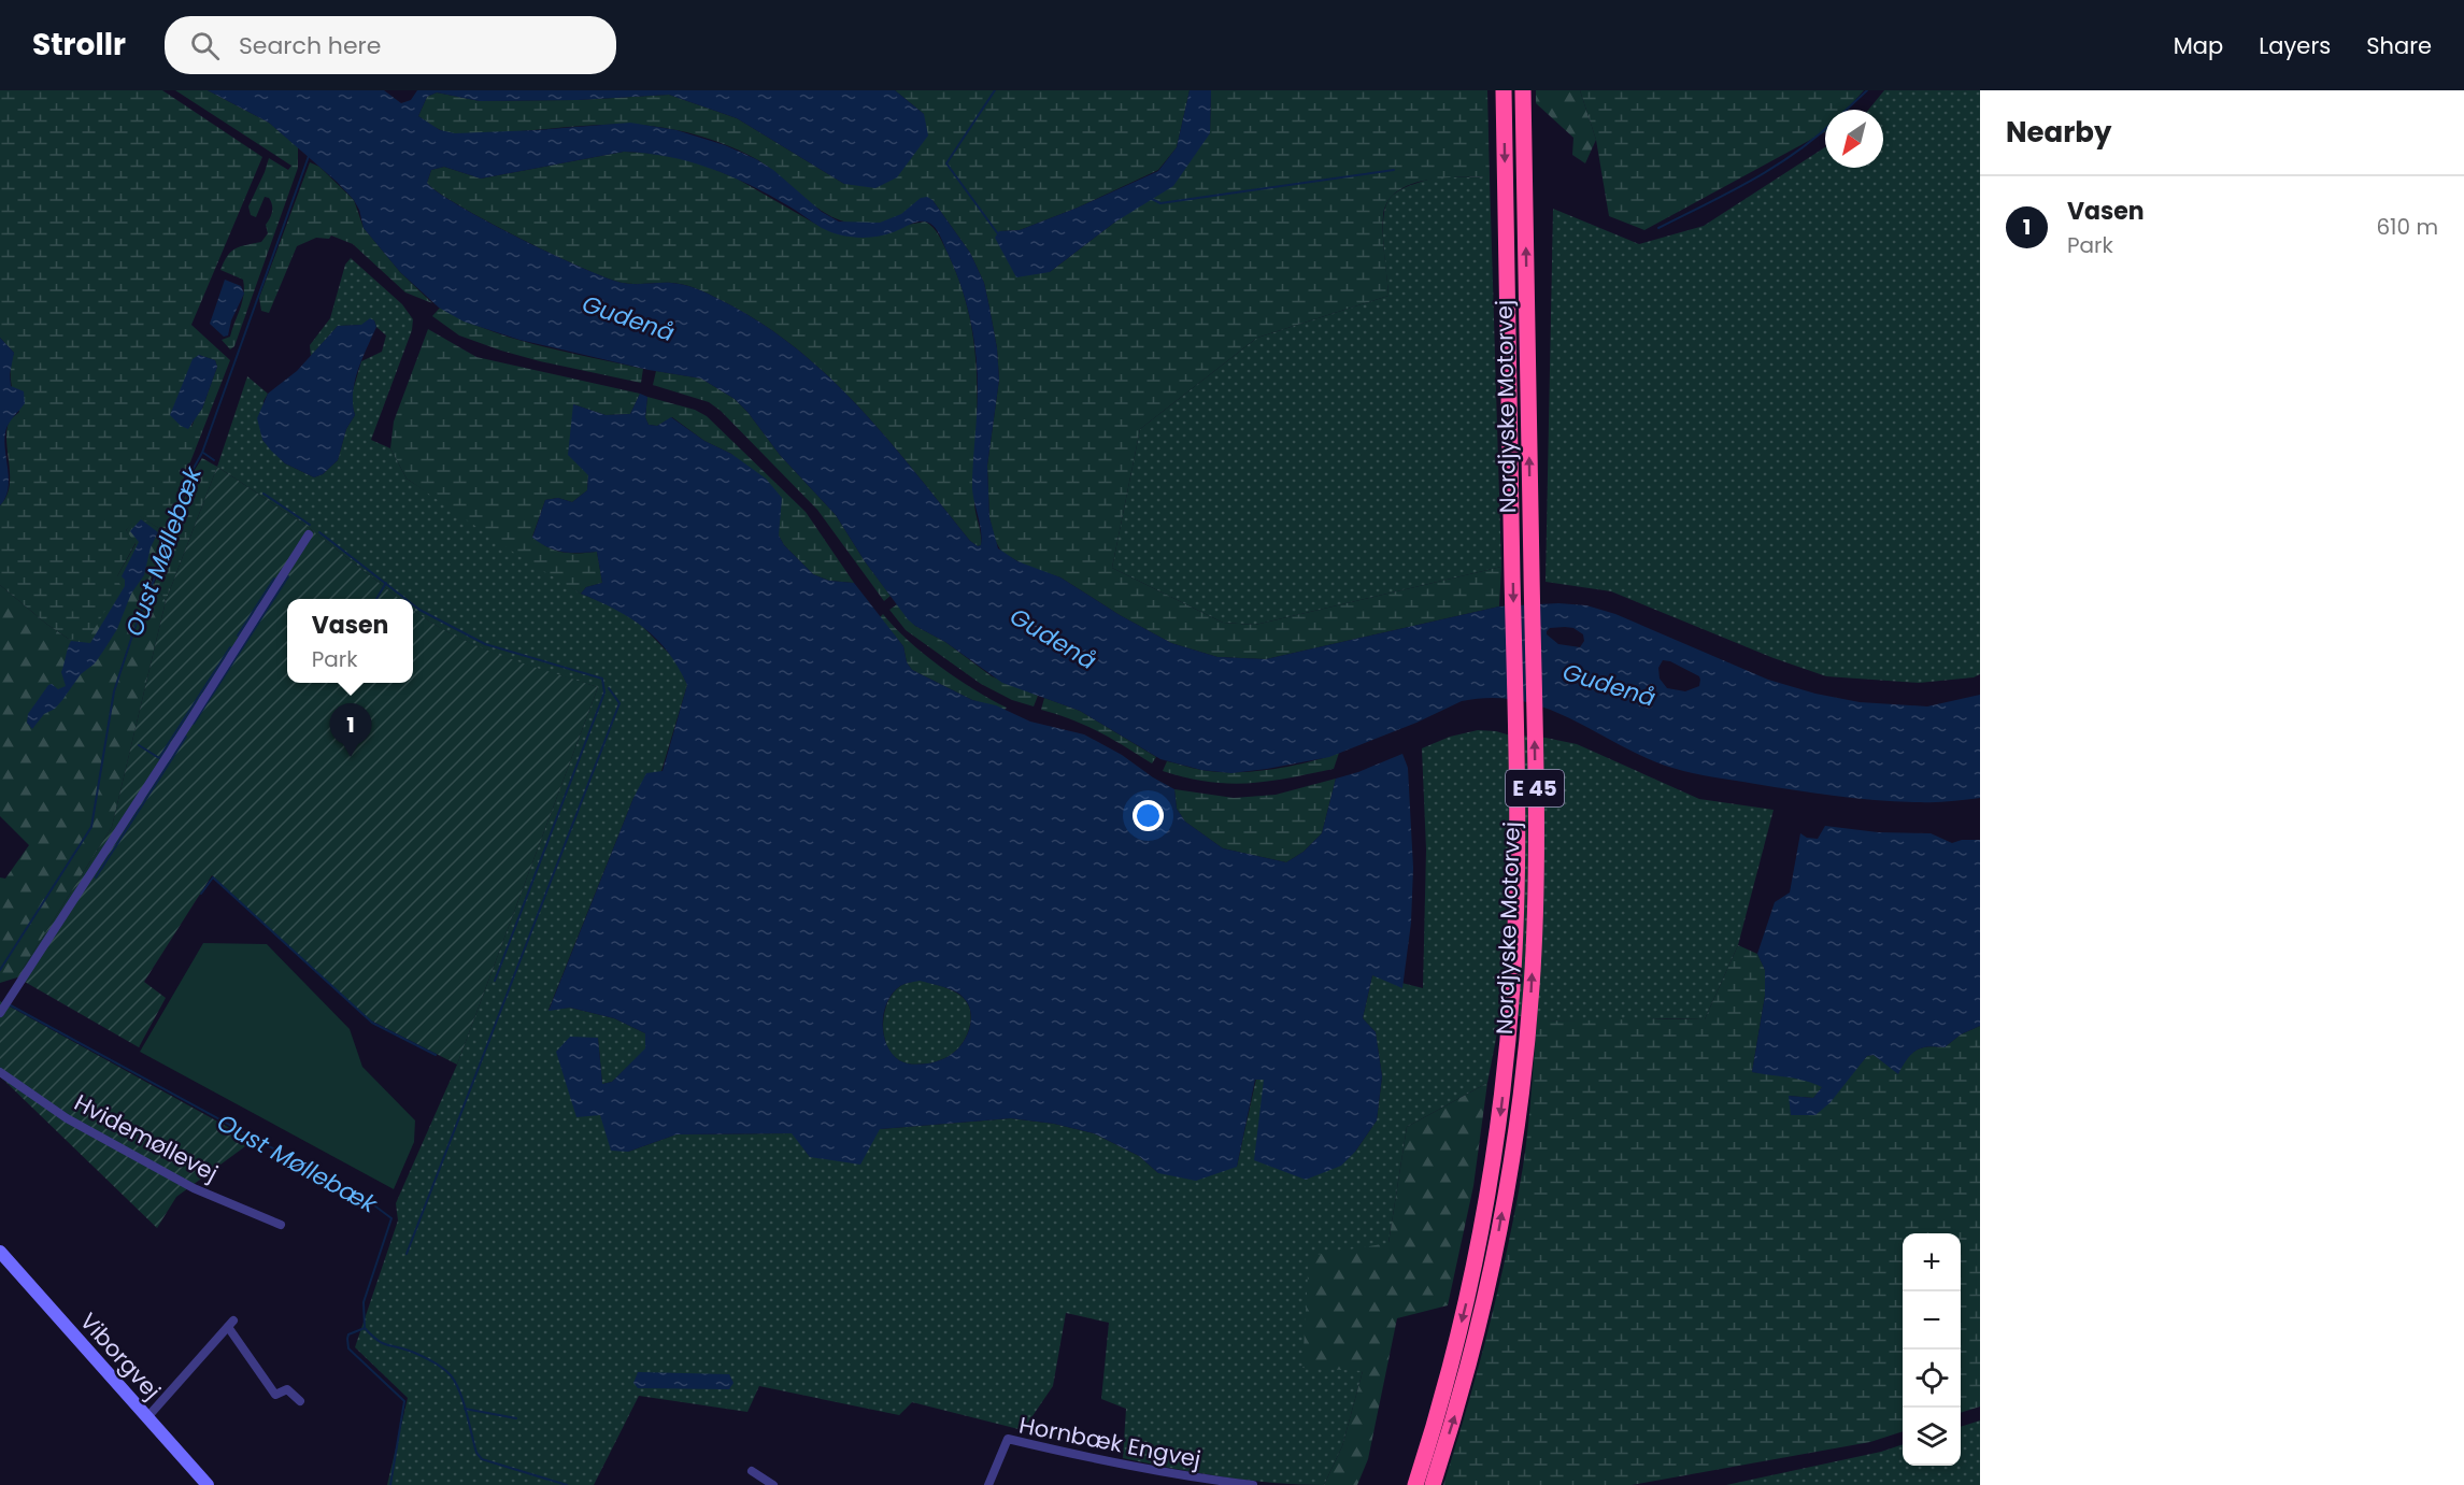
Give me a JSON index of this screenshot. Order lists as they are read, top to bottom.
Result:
{
  "streets": {
    "highway": ["Nordjyske Motorvej", "E 45"],
    "street": ["Hvidemøllevej", "Viborgvej", "Hornbæk Engvej"]
  },
  "water": ["Gudenå", "Oust Møllebæk"],
  "north": "bottom left",
  "page": {
    "header": "Strollr",
    "search": "Search here",
    "nav": ["Map", "Layers", "Share"],
    "heading": "Nearby",
    "list": [
      {
        "mark": "1",
        "name": "Vasen",
        "note": "Park",
        "value": "610 m"
      }
    ],
    "popup": ["Vasen", "Park"],
    "pins": "1",
    "map_buttons": ["+", "−"]
  }
}
